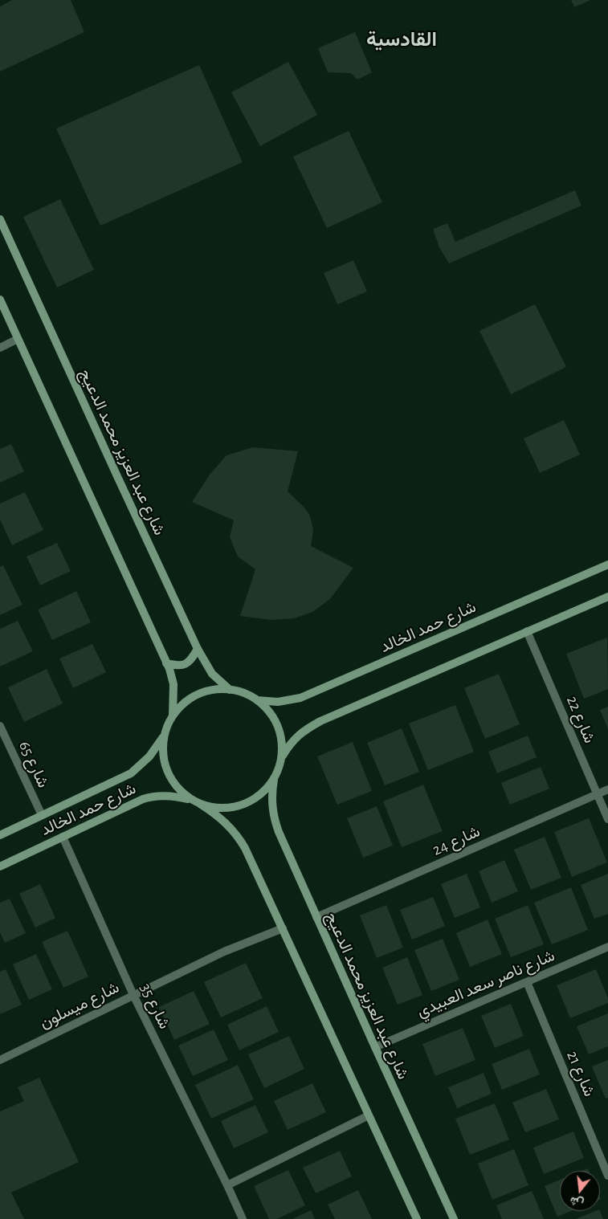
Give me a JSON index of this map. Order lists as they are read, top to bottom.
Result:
{
  "streets": {
    "street": [
      "شارع عبد العزيز محمد الدعيج",
      "شارع حمد الخالد",
      "شارع 22",
      "شارع 65",
      "شارع 24",
      "شارع ناصر سعد العبيدي",
      "شارع ميسلون",
      "شارع 35",
      "شارع 21"
    ]
  },
  "crossings": [
    ["شارع عبد العزيز محمد الدعيج", "شارع حمد الخالد"],
    ["شارع عبد العزيز محمد الدعيج", "شارع 24"],
    ["شارع عبد العزيز محمد الدعيج", "شارع ناصر سعد العبيدي"],
    ["شارع حمد الخالد", "شارع 65"],
    ["شارع حمد الخالد", "شارع 35"],
    ["شارع 22", "شارع 24"],
    ["شارع ناصر سعد العبيدي", "شارع 21"],
    ["شارع ميسلون", "شارع 35"]
  ],
  "districts": ["القادسية"],
  "north": "bottom"
}
